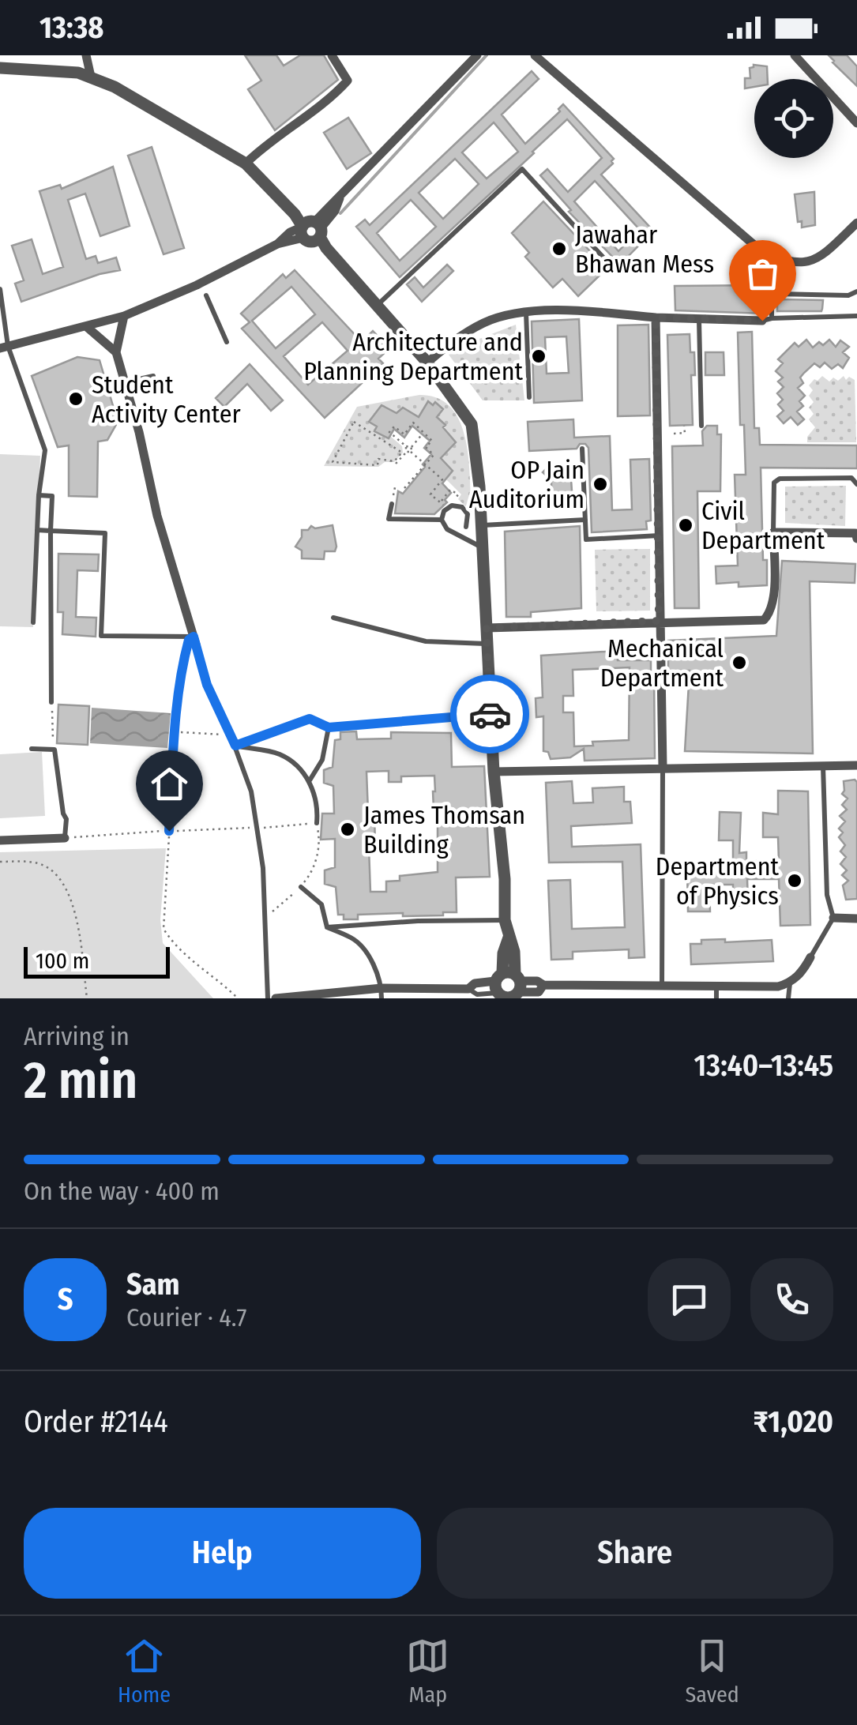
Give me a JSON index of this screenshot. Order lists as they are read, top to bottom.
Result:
{
  "places": [
    "Jawahar Bhawan Mess",
    "Architecture and Planning Department",
    "Student Activity Center",
    "OP Jain Auditorium",
    "Civil Department",
    "Mechanical Department",
    "James Thomsan Building",
    "Department of Physics"
  ],
  "scale_bar": "100 m",
  "page": {
    "status": "13:38",
    "scale": "100 m",
    "heading": ["2 min", "Arriving in", "13:40–13:45"],
    "panel": [
      "Sam",
      "Courier · 4.7",
      "Order #2144",
      "₹1,020"
    ],
    "bar": "On the way · 400 m",
    "round": "S",
    "buttons": ["Help", "Share"],
    "tabs": ["Home", "Map", "Saved"]
  }
}
